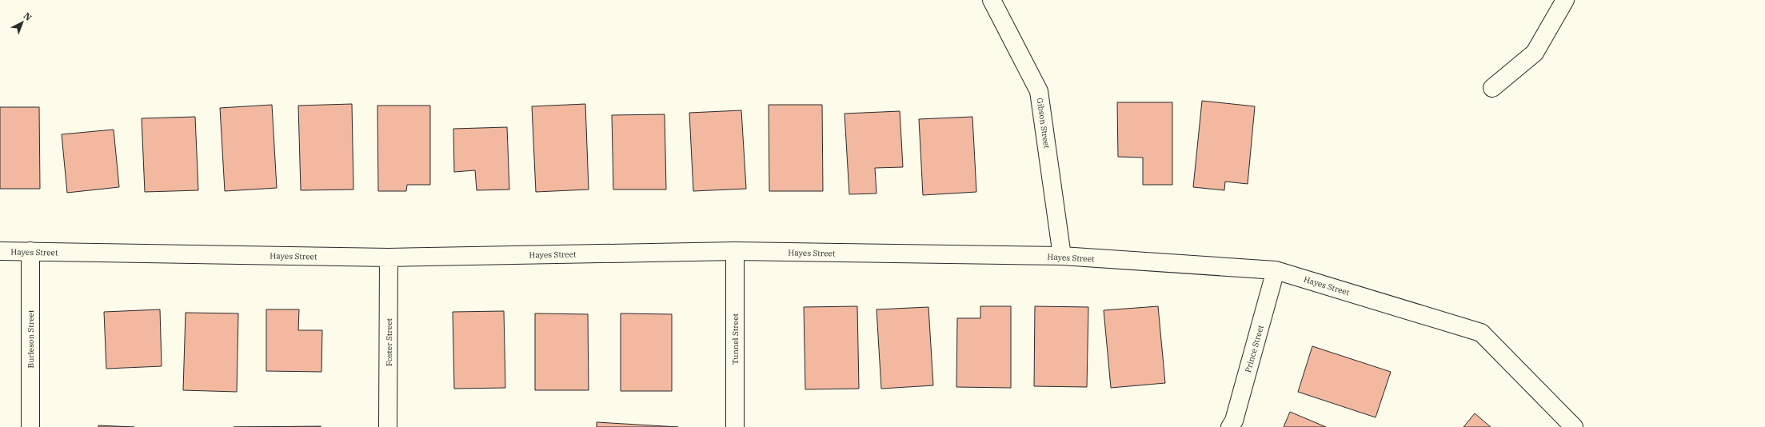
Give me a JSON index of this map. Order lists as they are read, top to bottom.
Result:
{
  "streets": {
    "street": [
      "Gibson Street",
      "Hayes Street",
      "Burleson Street",
      "Tunnel Street",
      "Foster Street",
      "Prince Street"
    ]
  },
  "crossings": [
    ["Gibson Street", "Hayes Street"],
    ["Hayes Street", "Burleson Street"],
    ["Hayes Street", "Tunnel Street"],
    ["Hayes Street", "Foster Street"],
    ["Hayes Street", "Prince Street"]
  ],
  "north": "top right"
}
